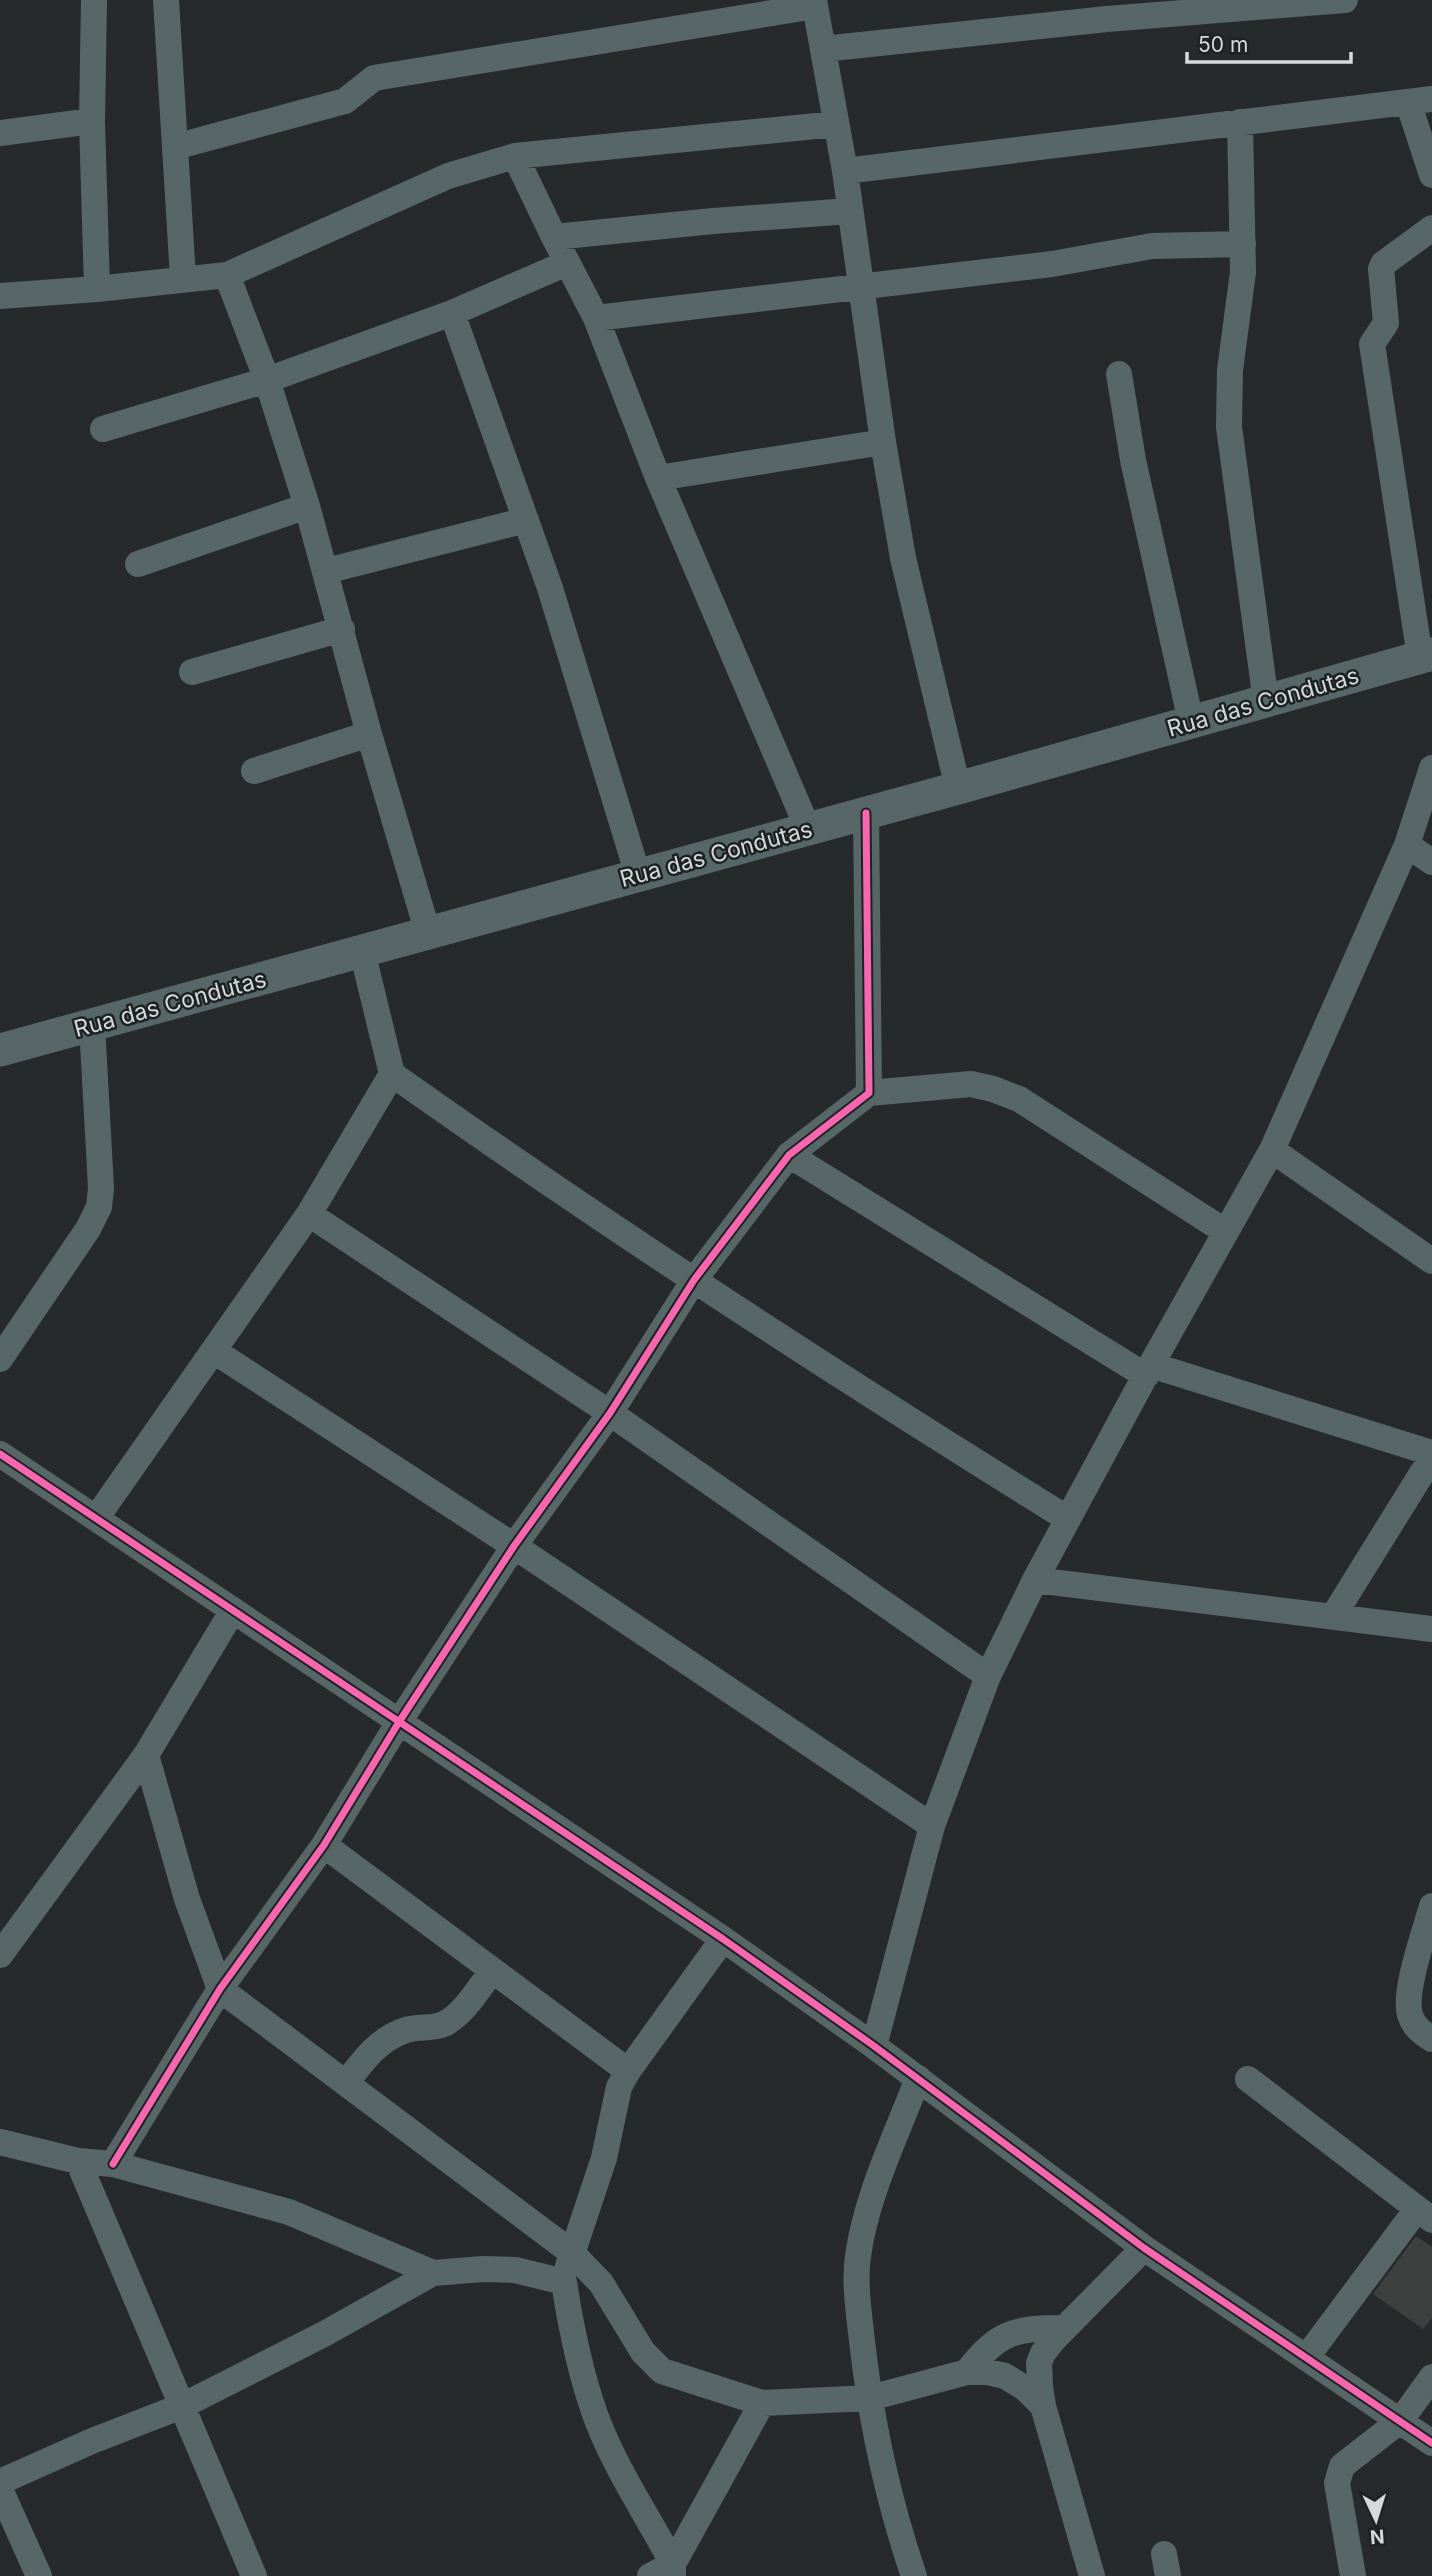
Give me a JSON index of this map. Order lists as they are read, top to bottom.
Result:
{
  "streets": {
    "street": ["Rua das Condutas"]
  },
  "scale_bar": "50 m",
  "north": "bottom"
}
